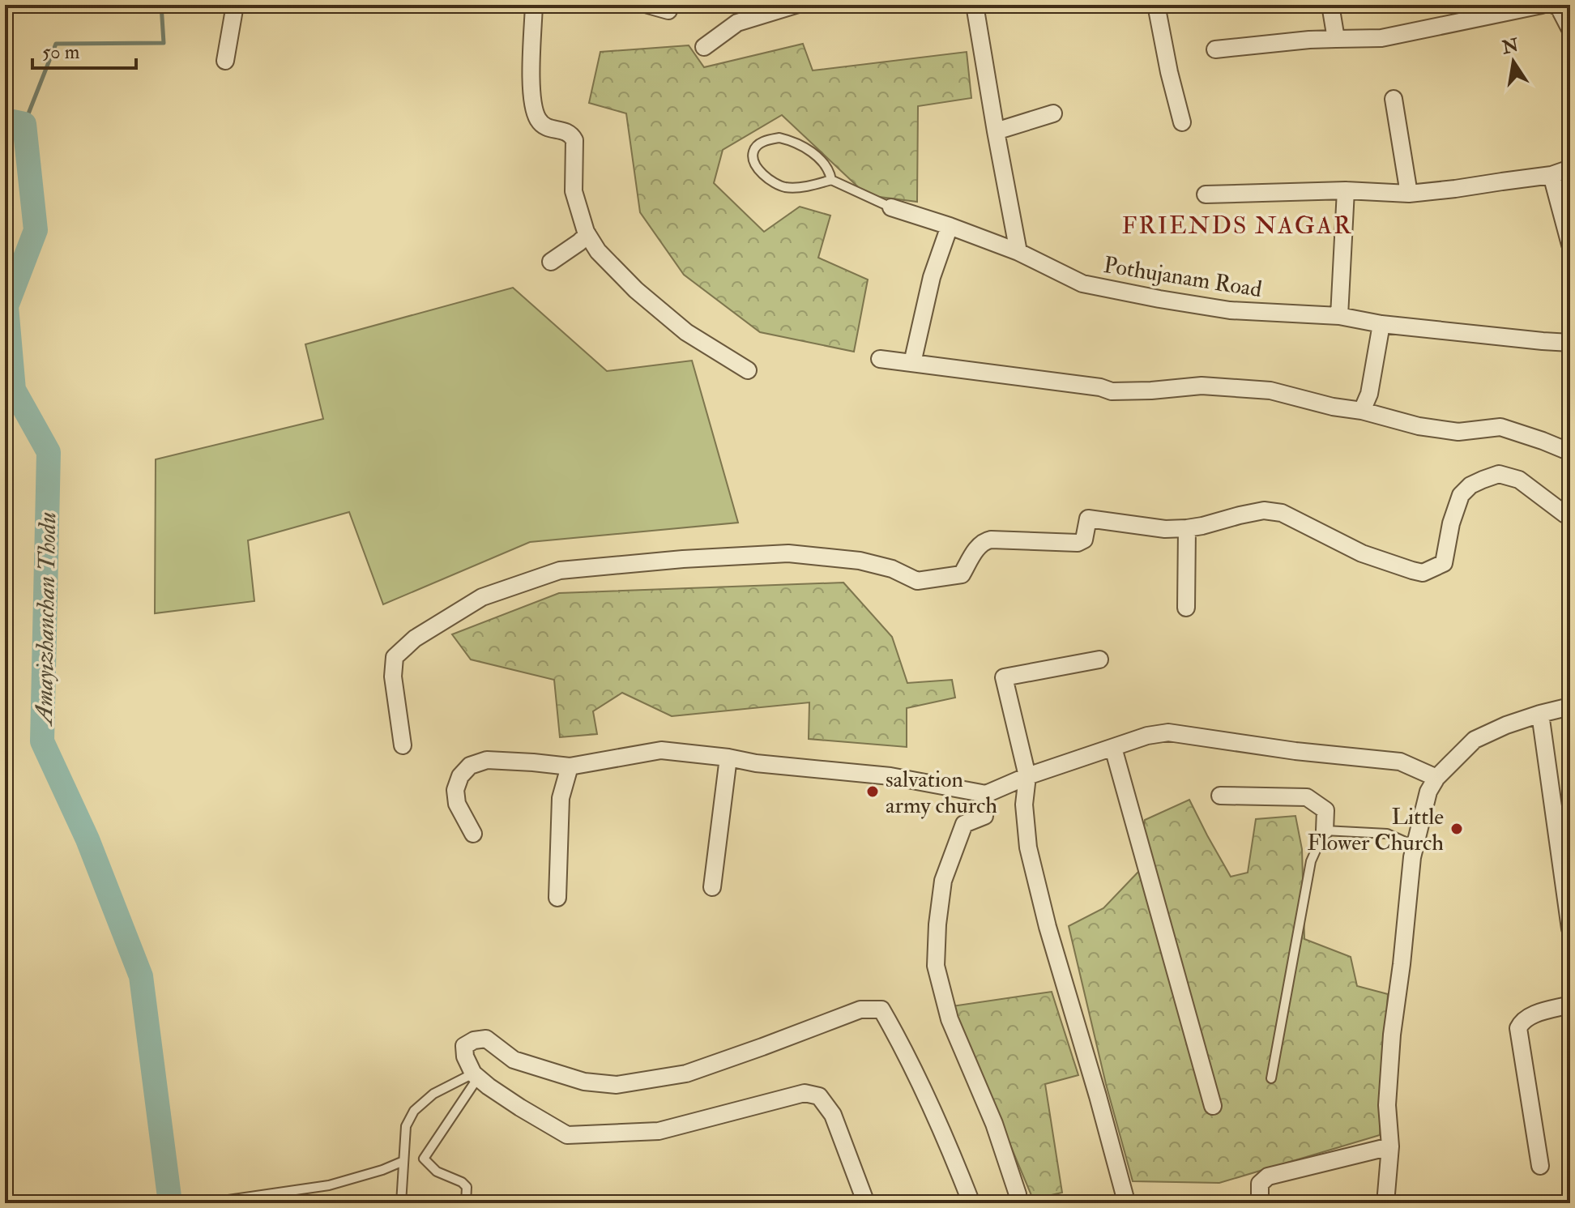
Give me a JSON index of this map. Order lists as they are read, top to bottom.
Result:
{
  "streets": {
    "street": ["Pothujanam Road"]
  },
  "districts": ["FRIENDS NAGAR"],
  "water": ["Amayizhanchan Thodu"],
  "places": ["salvation army church", "Little Flower Church"],
  "scale_bar": "50 m",
  "north": "top"
}
